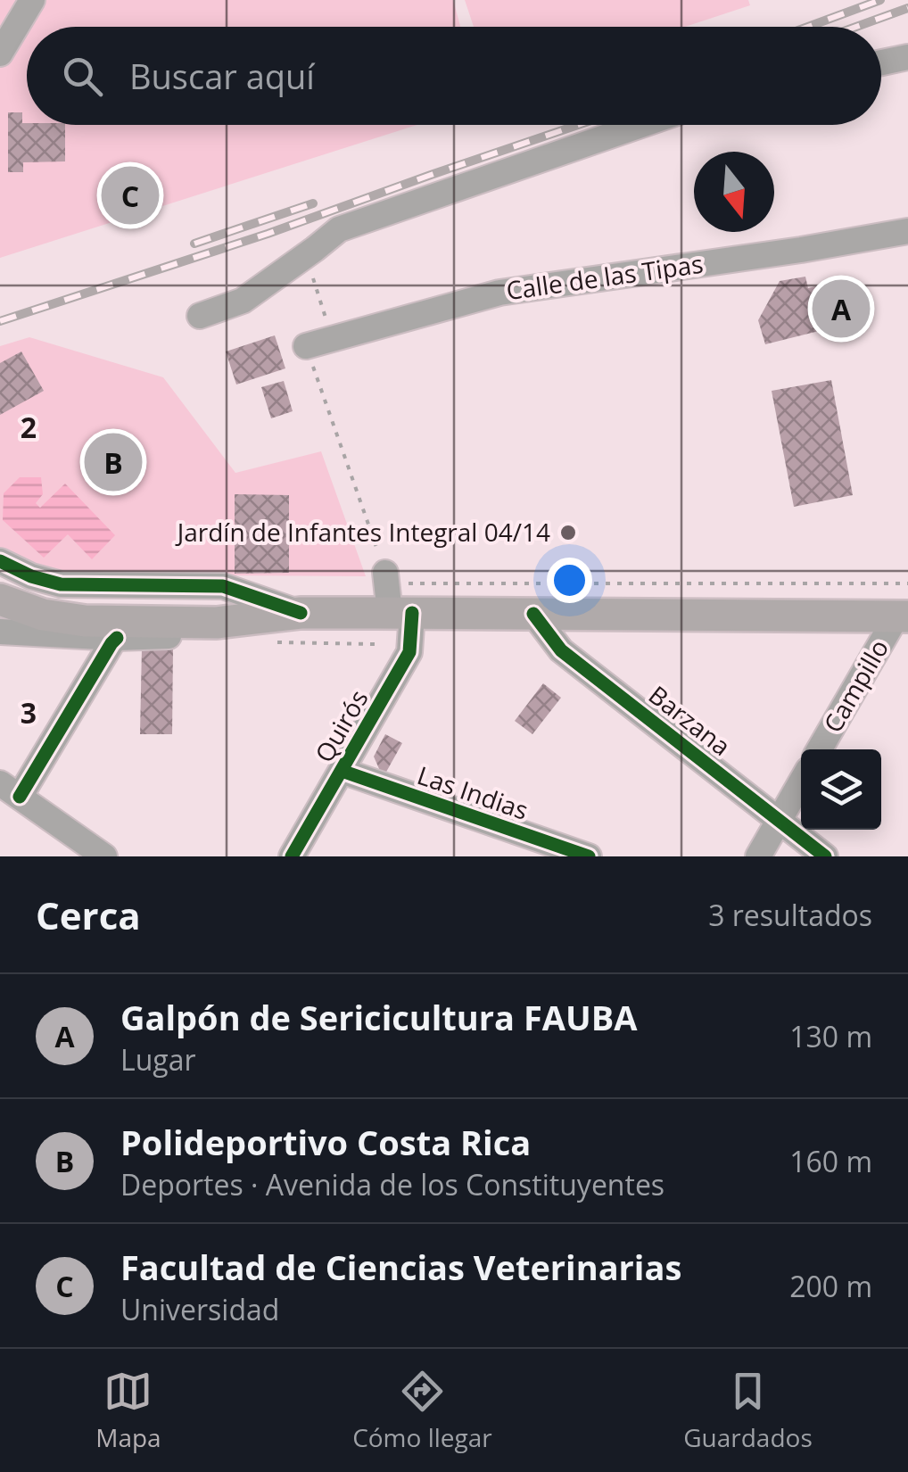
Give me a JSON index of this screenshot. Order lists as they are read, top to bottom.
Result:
{
  "streets": {
    "street": [
      "Calle de las Tipas",
      "Campillo",
      "Barzana",
      "Quirós",
      "Las Indias"
    ]
  },
  "crossings": [
    ["Quirós", "Las Indias"]
  ],
  "places": ["Jardín de Infantes Integral 04/14"],
  "north": "bottom",
  "page": {
    "search": "Buscar aquí",
    "pins": ["C", "A", "B"],
    "heading": ["Cerca", "3 resultados"],
    "list": [
      {
        "mark": "A",
        "name": "Galpón de Sericicultura FAUBA",
        "note": "Lugar",
        "value": "130 m"
      },
      {
        "mark": "B",
        "name": "Polideportivo Costa Rica",
        "note": "Deportes · Avenida de los Constituyentes",
        "value": "160 m"
      },
      {
        "mark": "C",
        "name": "Facultad de Ciencias Veterinarias",
        "note": "Universidad",
        "value": "200 m"
      }
    ],
    "nav": ["Mapa", "Cómo llegar", "Guardados"]
  },
  "grid": {
    "rows": ["2", "3"]
  }
}
